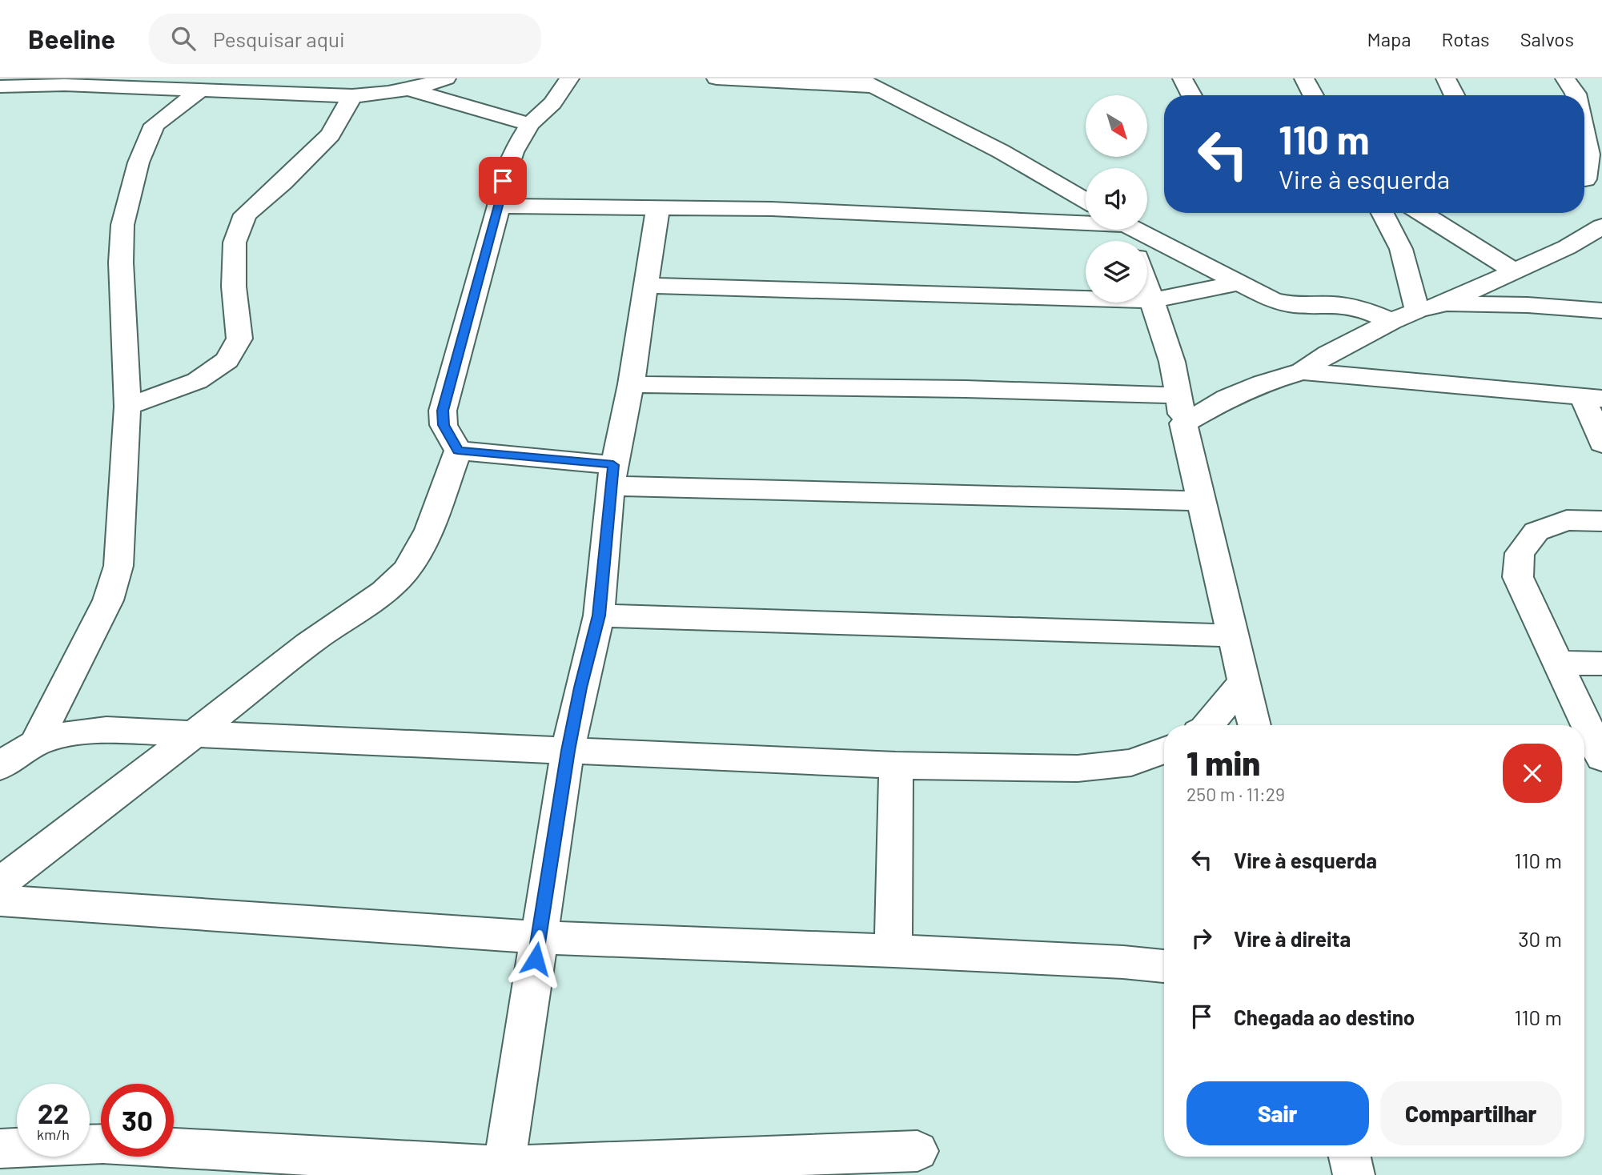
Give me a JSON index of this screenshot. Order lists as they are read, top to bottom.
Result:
{
  "north": "bottom right",
  "page": {
    "header": "Beeline",
    "search": "Pesquisar aqui",
    "nav": ["Mapa", "Rotas", "Salvos"],
    "turn": ["110 m", "Vire à esquerda"],
    "heading": ["1 min", "250 m · 11:29"],
    "list": [
      {
        "name": "Vire à esquerda",
        "value": "110 m"
      },
      {
        "name": "Vire à direita",
        "value": "30 m"
      },
      {
        "name": "Chegada ao destino",
        "value": "110 m"
      }
    ],
    "buttons": ["Sair", "Compartilhar"],
    "speed": "22 km/h",
    "limit": "30"
  }
}
